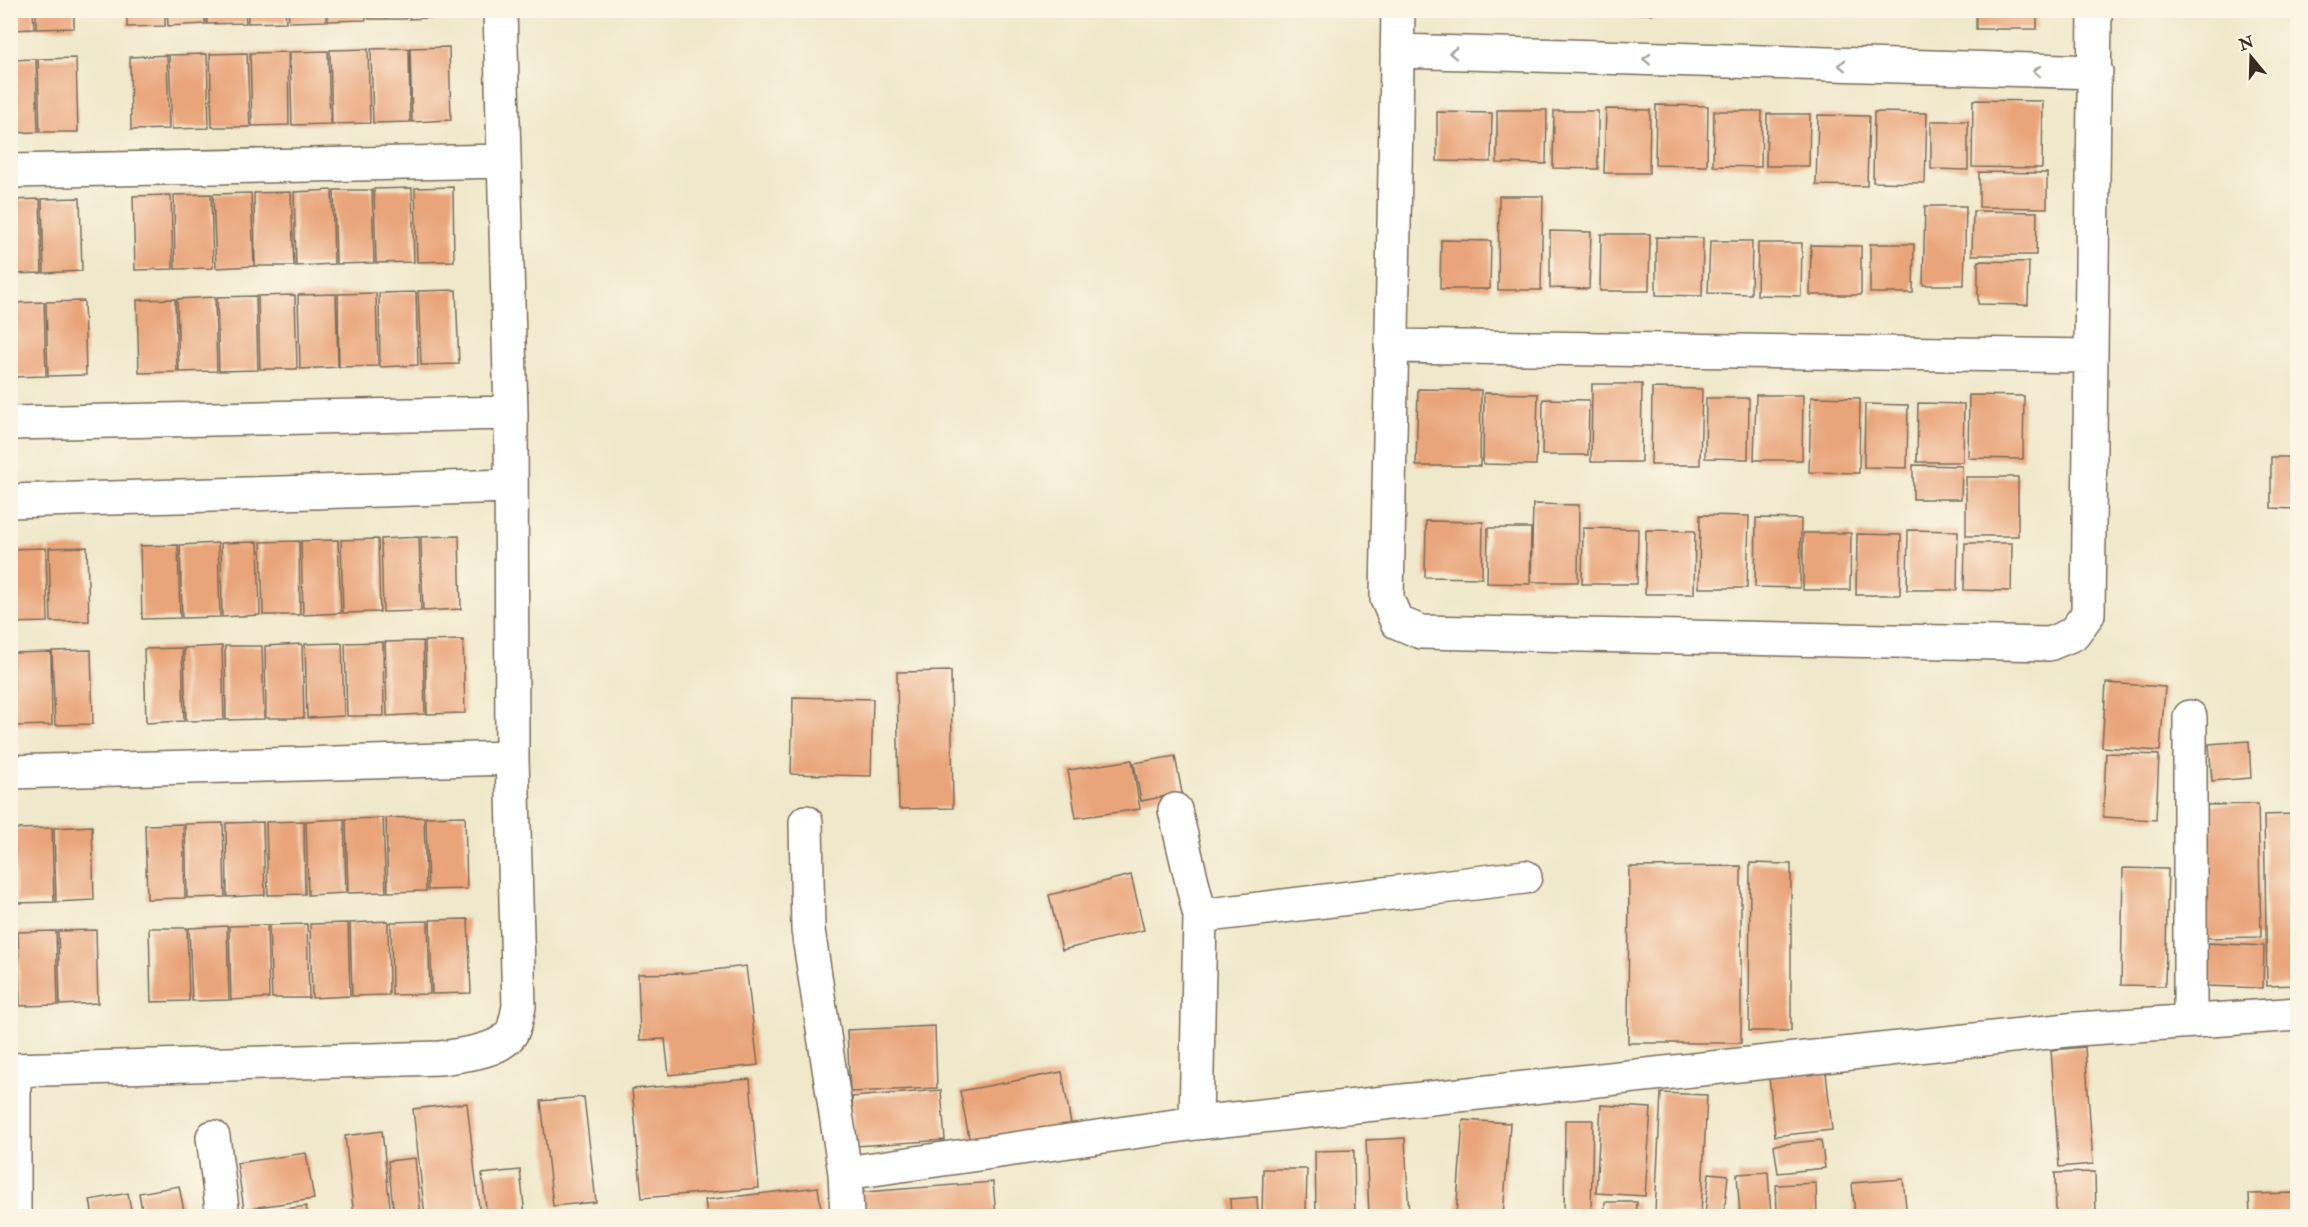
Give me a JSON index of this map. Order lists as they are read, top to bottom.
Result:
{
  "north": "top"
}
